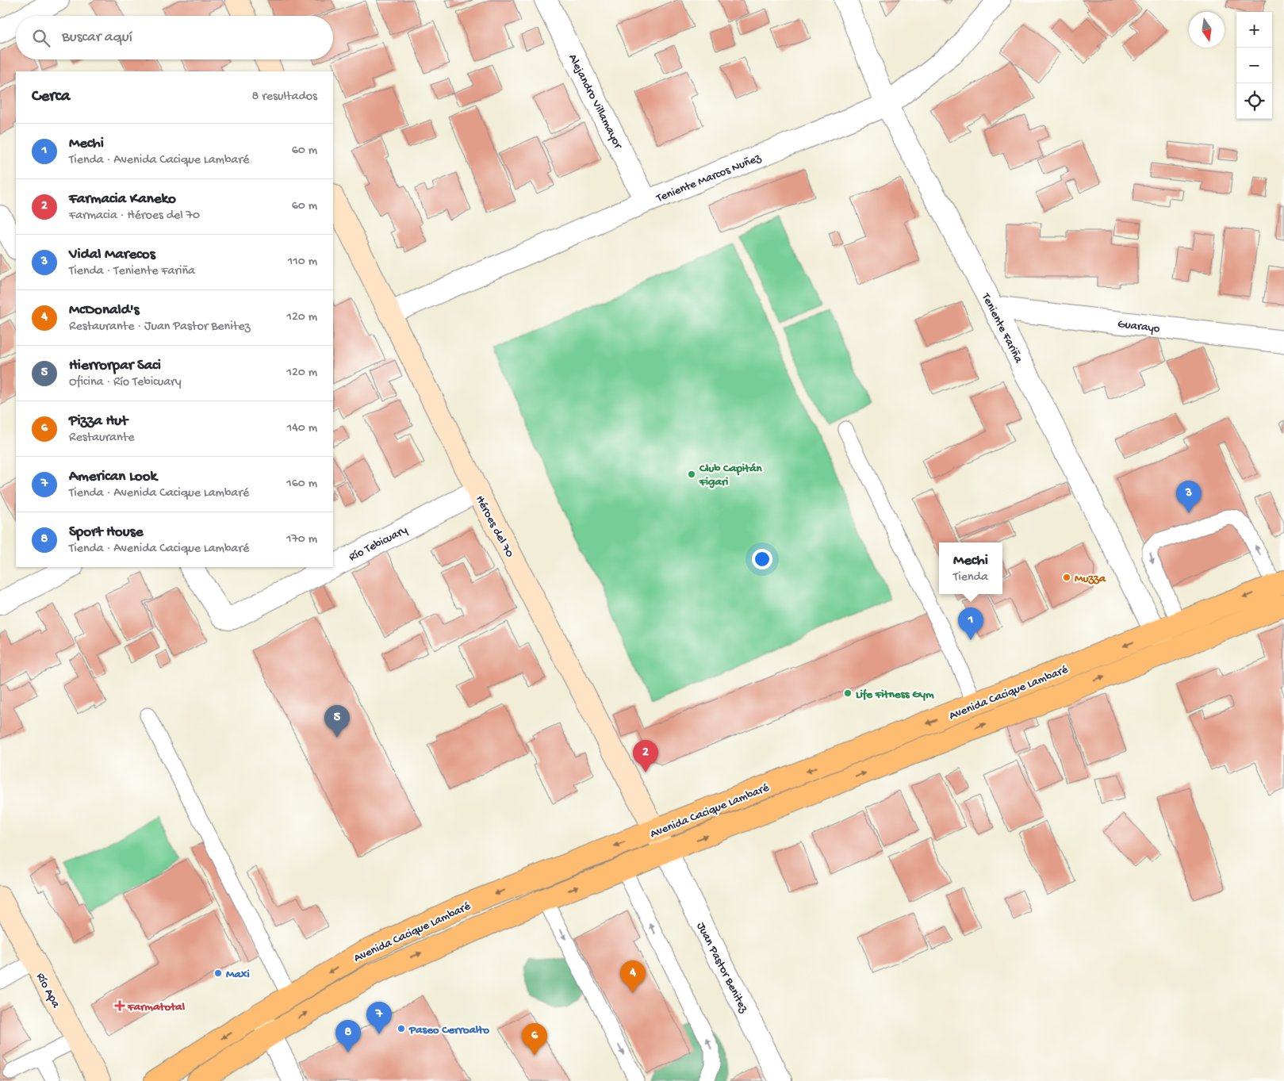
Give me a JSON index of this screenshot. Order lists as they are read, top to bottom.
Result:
{
  "streets": {
    "main road": ["Avenida Cacique Lambaré"],
    "street": [
      "Alejandro Villamayor",
      "Teniente Marcos Nuñez",
      "Guarayo",
      "Teniente Fariña",
      "Héroes del 70",
      "Río Tebicuary",
      "Juan Pastor Benitez",
      "Río Apa"
    ]
  },
  "crossings": [
    ["Alejandro Villamayor", "Teniente Marcos Nuñez"],
    ["Teniente Marcos Nuñez", "Teniente Fariña"],
    ["Teniente Marcos Nuñez", "Héroes del 70"],
    ["Guarayo", "Teniente Fariña"],
    ["Teniente Fariña", "Avenida Cacique Lambaré"],
    ["Héroes del 70", "Río Tebicuary"],
    ["Héroes del 70", "Avenida Cacique Lambaré"],
    ["Héroes del 70", "Juan Pastor Benitez"],
    ["Avenida Cacique Lambaré", "Juan Pastor Benitez"]
  ],
  "places": {
    "other": [
      "Club Capitán Figari",
      "Muzza",
      "Life Fitness Gym",
      "Maxi",
      "Paseo Cerroalto"
    ],
    "health": ["Farmatotal"]
  },
  "north": "bottom",
  "page": {
    "map_buttons": ["+", "−"],
    "search": "Buscar aquí",
    "heading": ["Cerca", "8 resultados"],
    "list": [
      {
        "mark": "1",
        "name": "Mechi",
        "note": "Tienda · Avenida Cacique Lambaré",
        "value": "60 m"
      },
      {
        "mark": "2",
        "name": "Farmacia Kaneko",
        "note": "Farmacia · Héroes del 70",
        "value": "60 m"
      },
      {
        "mark": "3",
        "name": "Vidal Marecos",
        "note": "Tienda · Teniente Fariña",
        "value": "110 m"
      },
      {
        "mark": "4",
        "name": "McDonald's",
        "note": "Restaurante · Juan Pastor Benitez",
        "value": "120 m"
      },
      {
        "mark": "5",
        "name": "Hierrorpar Saci",
        "note": "Oficina · Río Tebicuary",
        "value": "120 m"
      },
      {
        "mark": "6",
        "name": "Pizza Hut",
        "note": "Restaurante",
        "value": "140 m"
      },
      {
        "mark": "7",
        "name": "American Look",
        "note": "Tienda · Avenida Cacique Lambaré",
        "value": "160 m"
      },
      {
        "mark": "8",
        "name": "Sport House",
        "note": "Tienda · Avenida Cacique Lambaré",
        "value": "170 m"
      }
    ],
    "pins": [
      "3",
      "1",
      "5",
      "2",
      "4",
      "7",
      "8",
      "6"
    ],
    "popup": ["Mechi", "Tienda"]
  }
}
